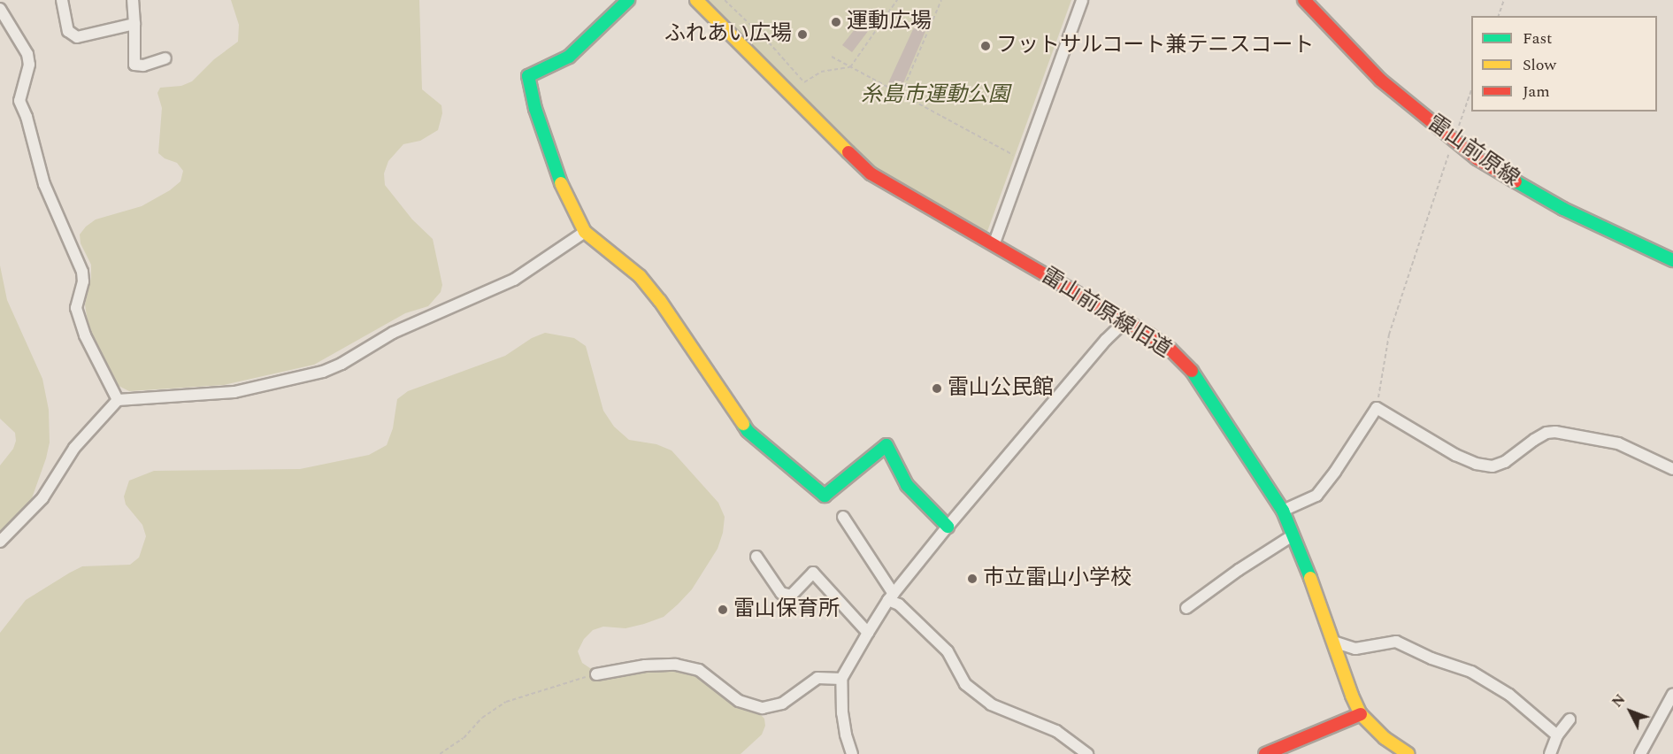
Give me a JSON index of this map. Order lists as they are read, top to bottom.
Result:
{
  "streets": {
    "street": ["雷山前原線", "雷山前原線旧道"]
  },
  "parks": ["糸島市運動公園"],
  "places": [
    "運動広場",
    "ふれあい広場",
    "フットサルコート兼テニスコート",
    "雷山公民館",
    "市立雷山小学校",
    "雷山保育所"
  ],
  "legend": ["Fast", "Slow", "Jam"],
  "north": "top left"
}
